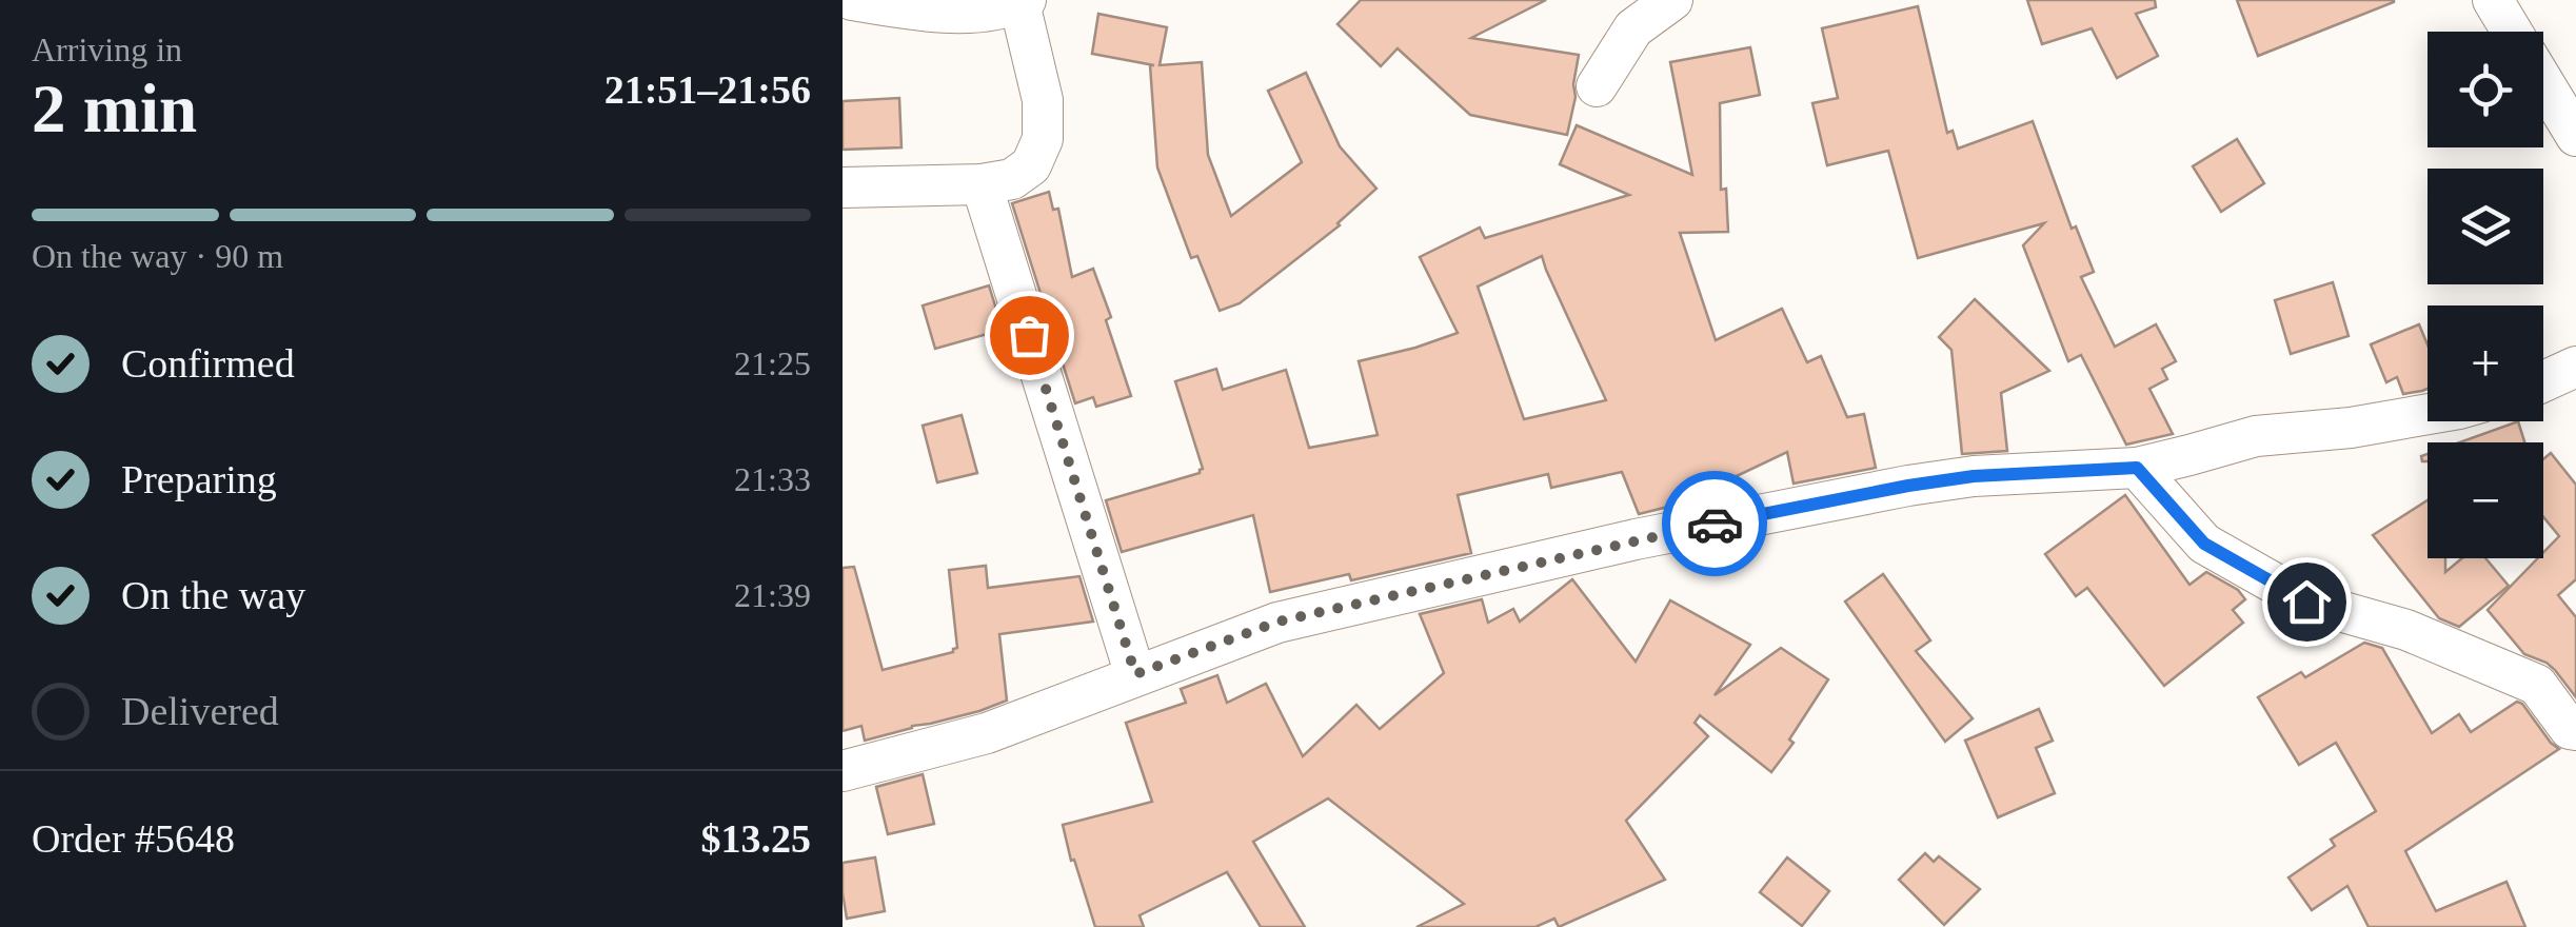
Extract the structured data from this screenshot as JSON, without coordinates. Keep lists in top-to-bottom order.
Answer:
{
  "page": {
    "heading": ["2 min", "Arriving in", "21:51–21:56"],
    "panel": ["Order #5648", "$13.25"],
    "map_buttons": ["+", "−"],
    "bar": "On the way · 90 m",
    "list": [
      ["Confirmed", "21:25"],
      ["Preparing", "21:33"],
      ["On the way", "21:39"],
      "Delivered"
    ]
  }
}
